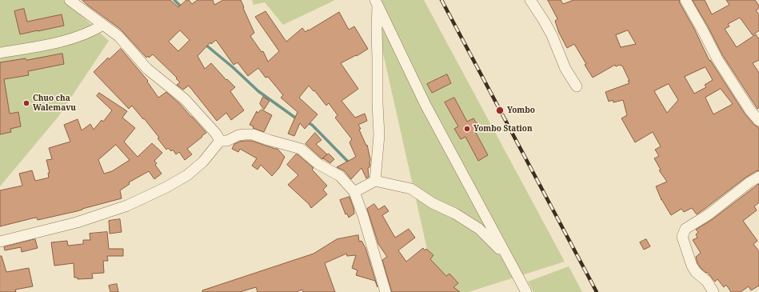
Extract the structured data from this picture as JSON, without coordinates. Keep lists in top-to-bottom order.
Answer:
{
  "places": ["Chuo cha Walemavu", "Yombo", "Yombo Station"]
}
